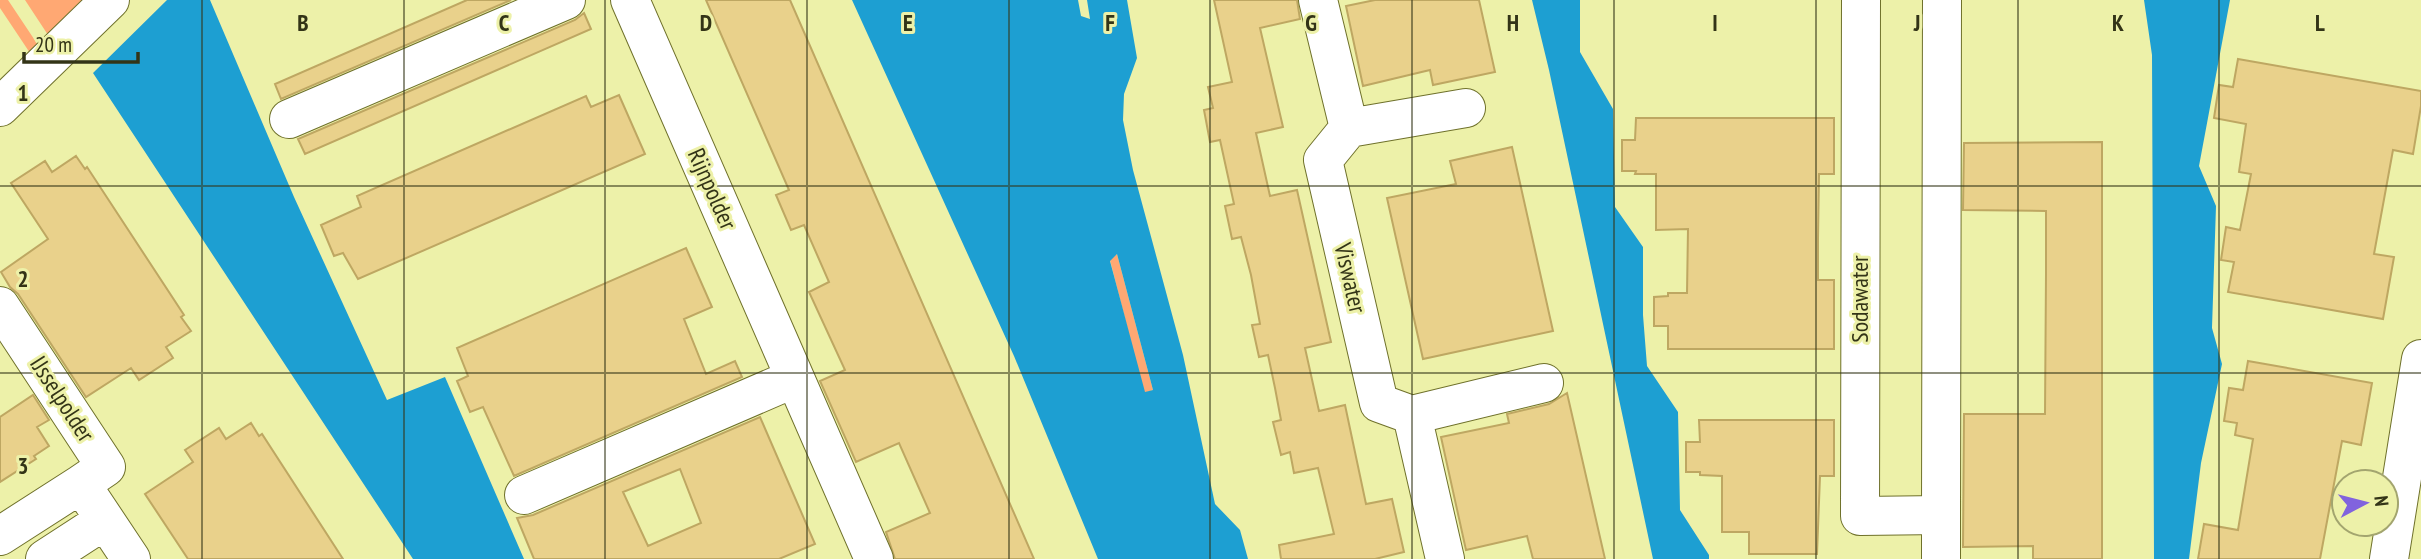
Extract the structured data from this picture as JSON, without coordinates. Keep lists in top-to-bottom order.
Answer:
{
  "streets": {
    "street": [
      "Rijnpolder",
      "Viswater",
      "Sodawater",
      "IJsselpolder"
    ]
  },
  "scale_bar": "20 m",
  "north": "right",
  "grid": {
    "columns": [
      "B",
      "C",
      "D",
      "E",
      "F",
      "G",
      "H",
      "I",
      "J",
      "K",
      "L"
    ],
    "rows": ["1", "2", "3"]
  }
}
